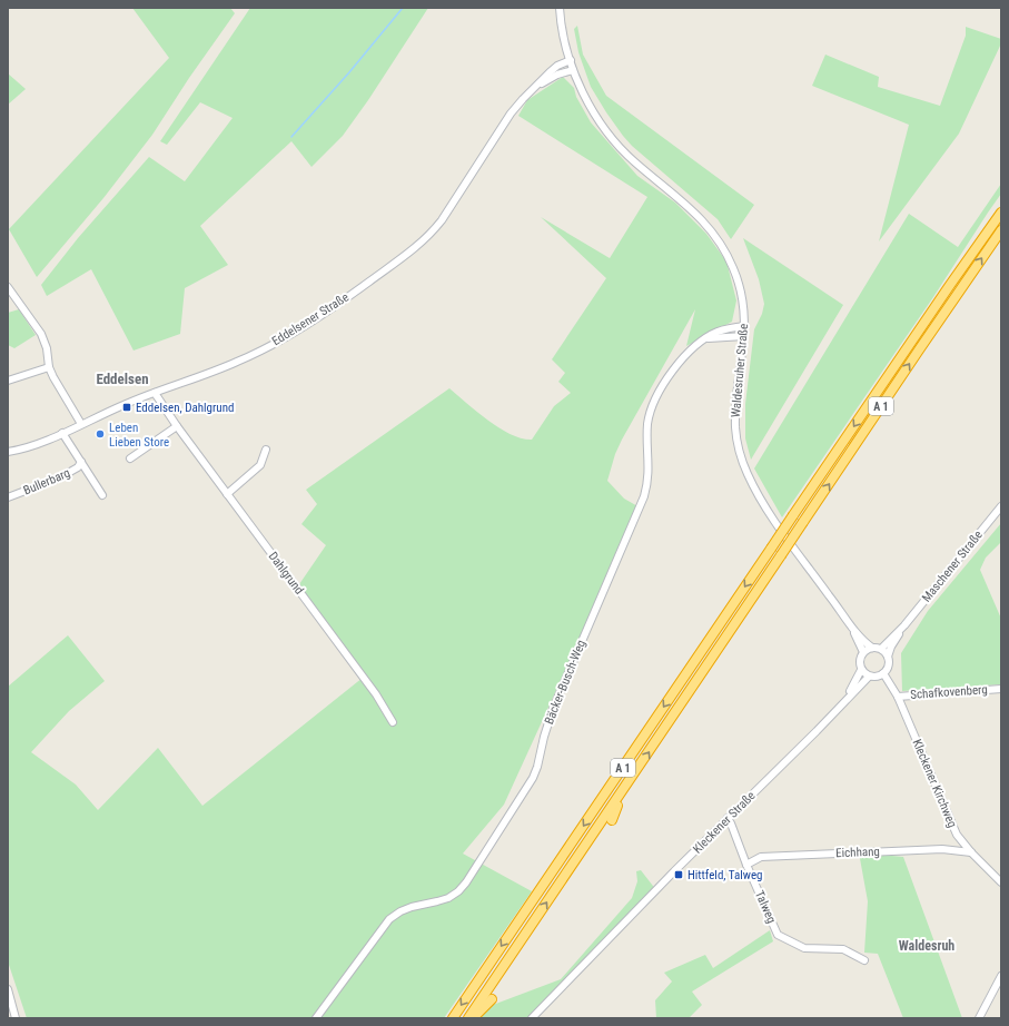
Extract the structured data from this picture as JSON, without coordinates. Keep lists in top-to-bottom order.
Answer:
{
  "streets": {
    "highway": ["A 1"],
    "street": [
      "Eddelsener Straße",
      "Waldesruher Straße",
      "Bullerbarg",
      "Maschener Straße",
      "Dahlgrund",
      "Bäcker-Busch-Weg",
      "Schafkovenberg",
      "Kleckener Kirchweg",
      "Kleckener Straße",
      "Eichhang",
      "Talweg"
    ]
  },
  "crossings": [
    ["Eddelsener Straße", "Waldesruher Straße"],
    ["Eddelsener Straße", "Bullerbarg"],
    ["Eddelsener Straße", "Dahlgrund"],
    ["Waldesruher Straße", "Maschener Straße"],
    ["Waldesruher Straße", "Bäcker-Busch-Weg"],
    ["Waldesruher Straße", "Kleckener Kirchweg"],
    ["Waldesruher Straße", "Kleckener Straße"],
    ["Maschener Straße", "Kleckener Kirchweg"],
    ["Maschener Straße", "Kleckener Straße"],
    ["Schafkovenberg", "Kleckener Kirchweg"],
    ["Kleckener Kirchweg", "Kleckener Straße"],
    ["Kleckener Kirchweg", "Eichhang"],
    ["Kleckener Straße", "Talweg"],
    ["Eichhang", "Talweg"]
  ],
  "districts": ["Eddelsen", "Waldesruh"],
  "places": {
    "transit": ["Eddelsen, Dahlgrund", "Hittfeld, Talweg"],
    "other": ["Leben Lieben Store"]
  }
}
